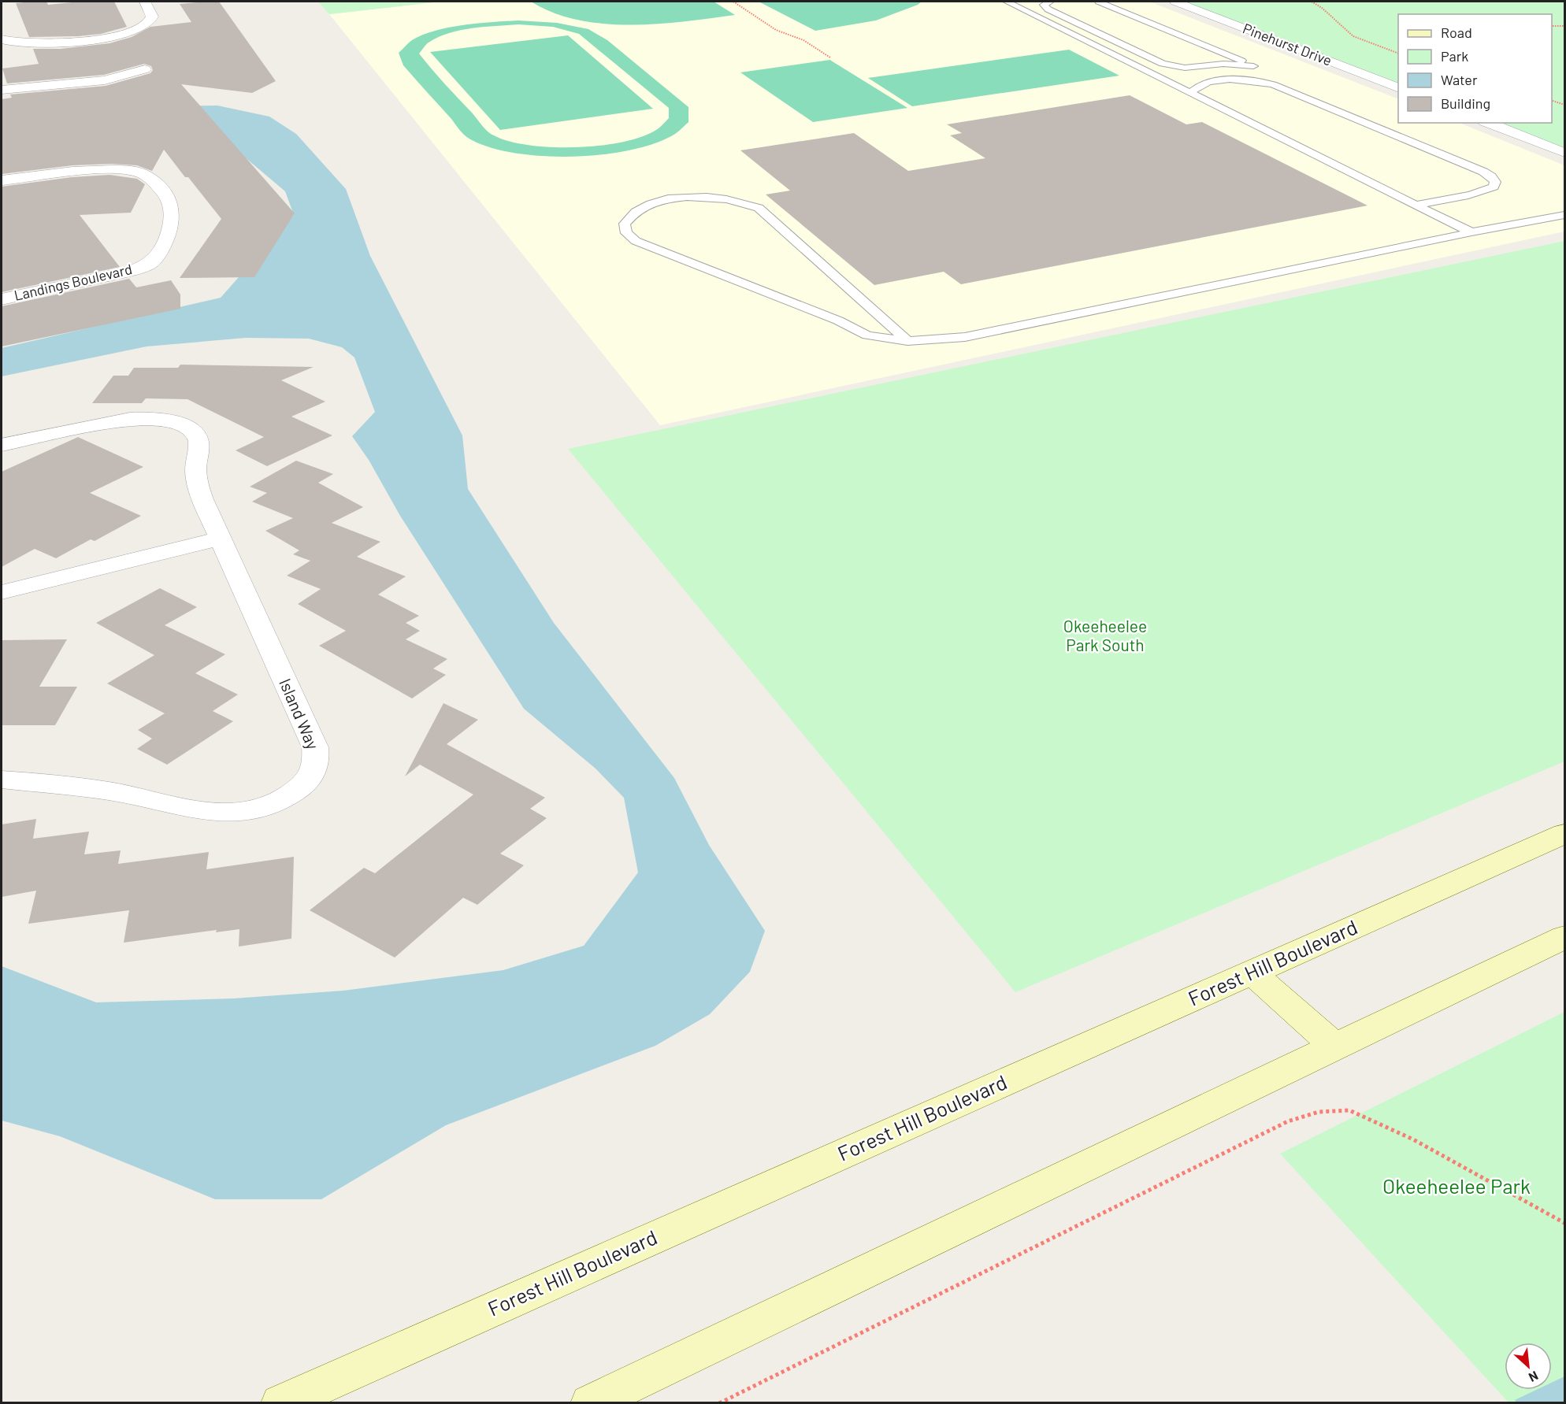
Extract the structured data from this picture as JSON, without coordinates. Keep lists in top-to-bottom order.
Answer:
{
  "streets": {
    "main road": ["Forest Hill Boulevard"],
    "street": ["Pinehurst Drive", "Landings Boulevard", "Island Way"]
  },
  "parks": ["Okeeheelee Park South", "Okeeheelee Park"],
  "legend": [
    "Road",
    "Park",
    "Water",
    "Building"
  ],
  "north": "bottom right"
}
